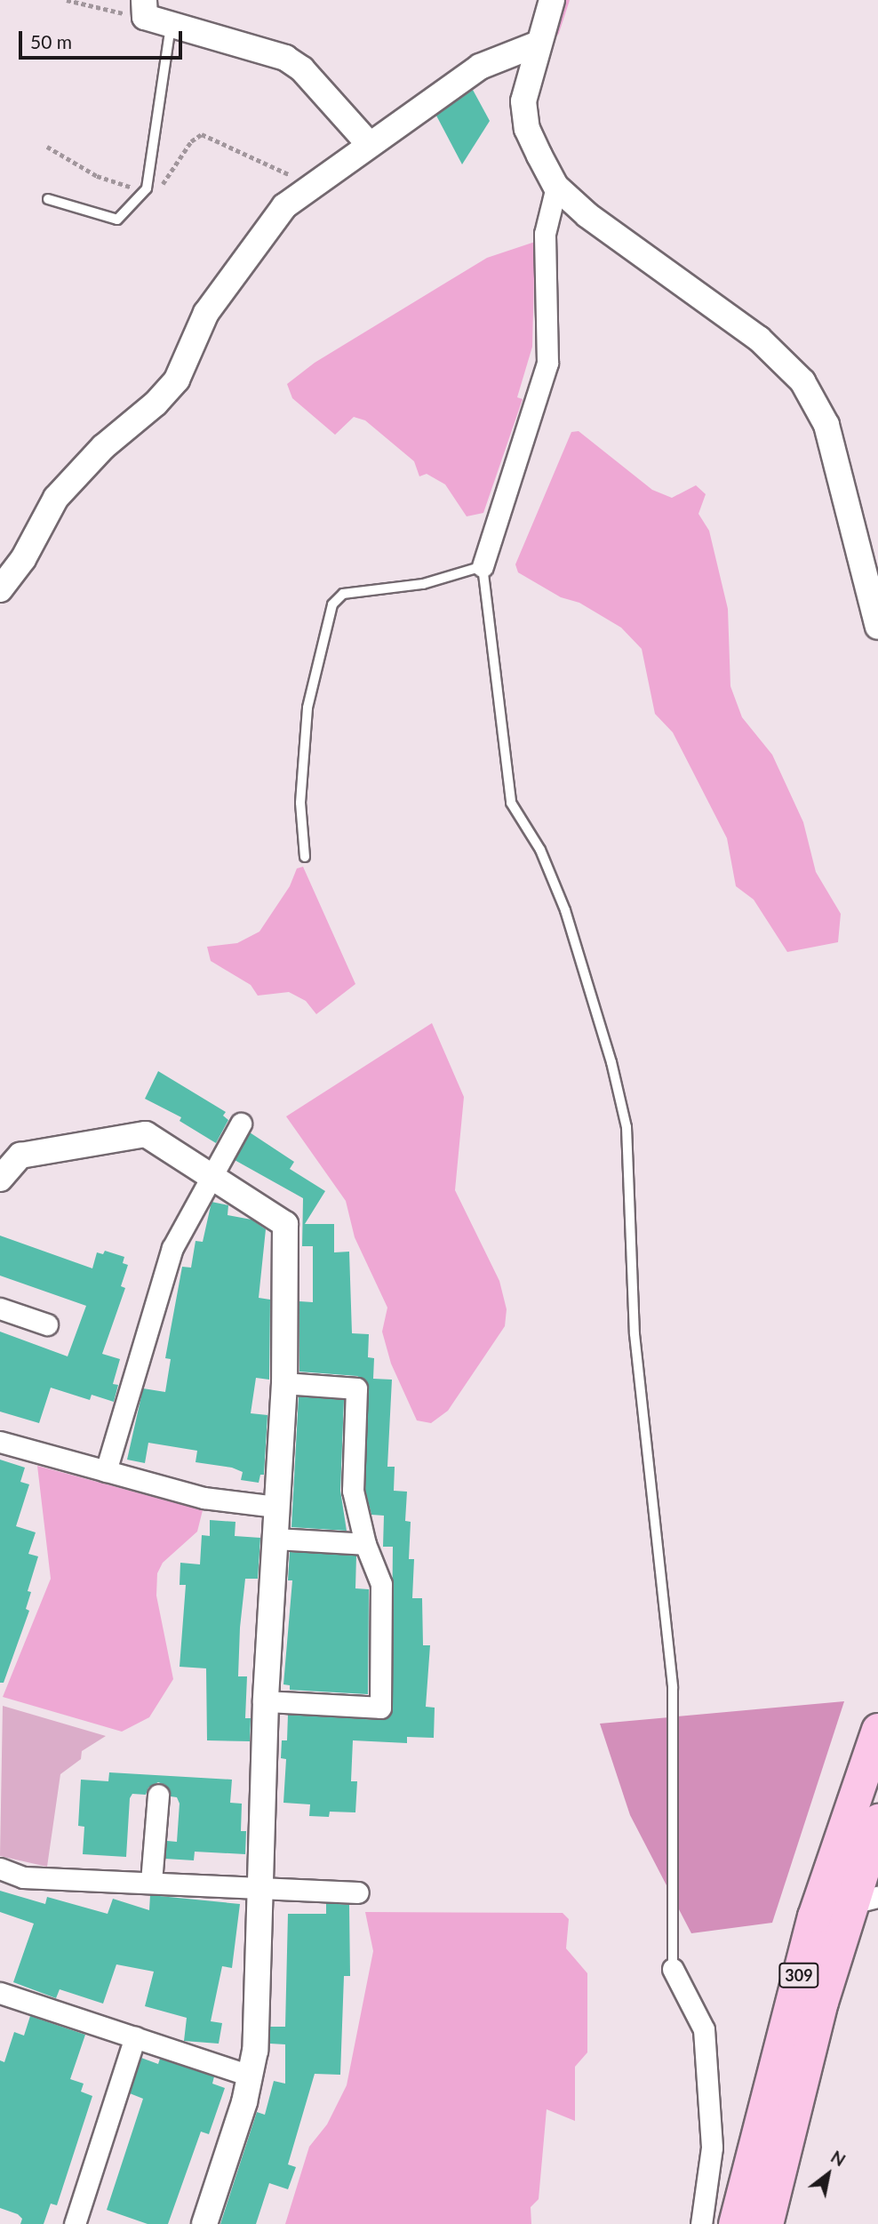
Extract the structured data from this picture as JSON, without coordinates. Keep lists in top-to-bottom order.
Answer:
{
  "streets": {
    "highway": ["309"]
  },
  "scale_bar": "50 m",
  "north": "top right"
}
